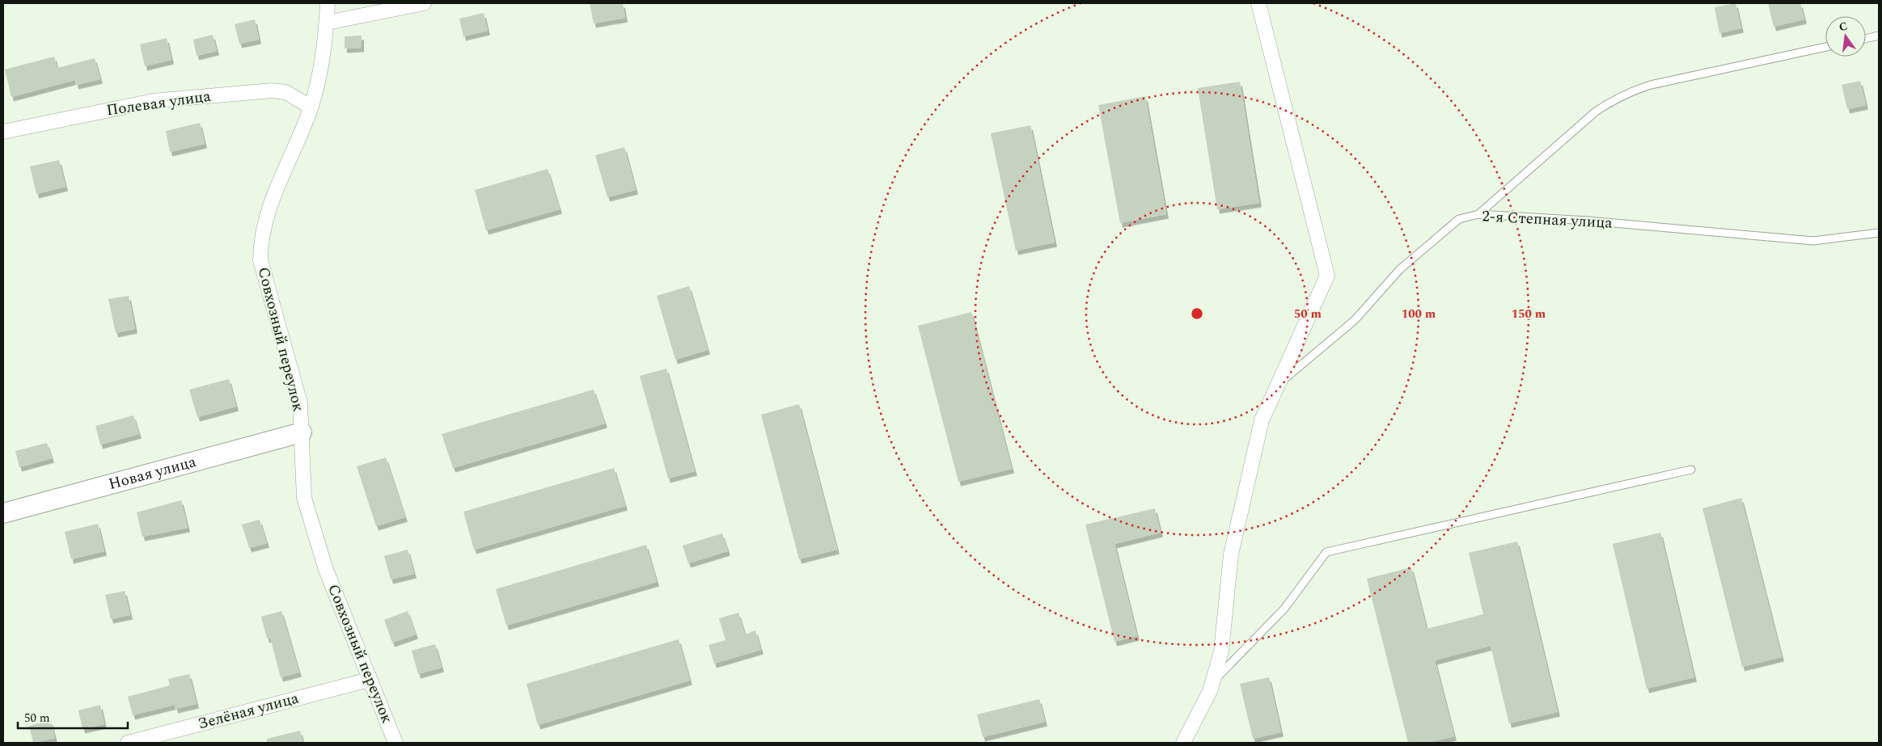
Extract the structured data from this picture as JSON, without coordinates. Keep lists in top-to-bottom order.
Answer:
{
  "streets": {
    "street": [
      "Полевая улица",
      "Совхозный переулок",
      "Новая улица",
      "Зелёная улица"
    ],
    "lane": ["2-я Степная улица"]
  },
  "crossings": [
    ["Полевая улица", "Совхозный переулок"],
    ["Совхозный переулок", "Новая улица"],
    ["Совхозный переулок", "Зелёная улица"]
  ],
  "scale_bar": "50 m",
  "north": "top",
  "rings": ["50 m", "100 m", "150 m"]
}
